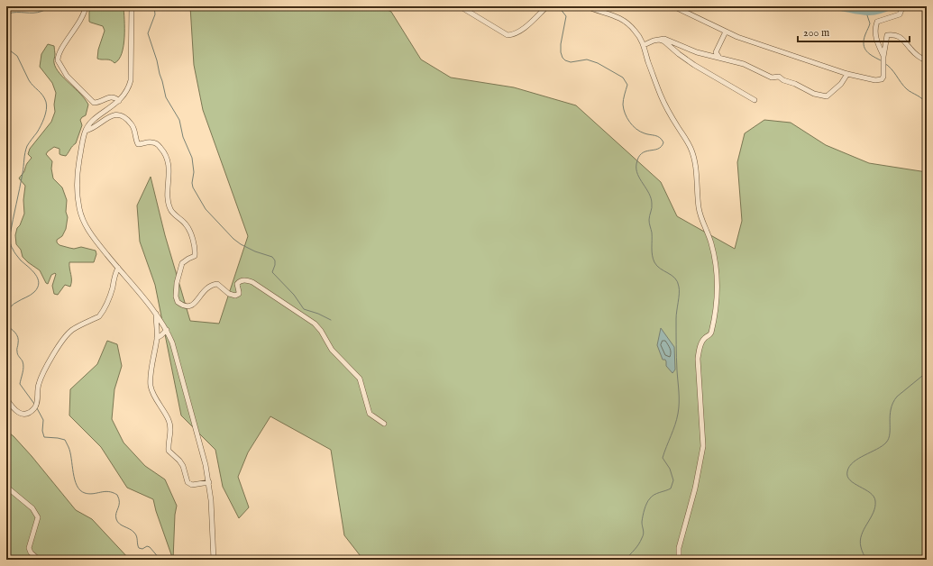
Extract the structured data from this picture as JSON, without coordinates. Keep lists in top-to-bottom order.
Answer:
{
  "scale_bar": "200 m"
}
